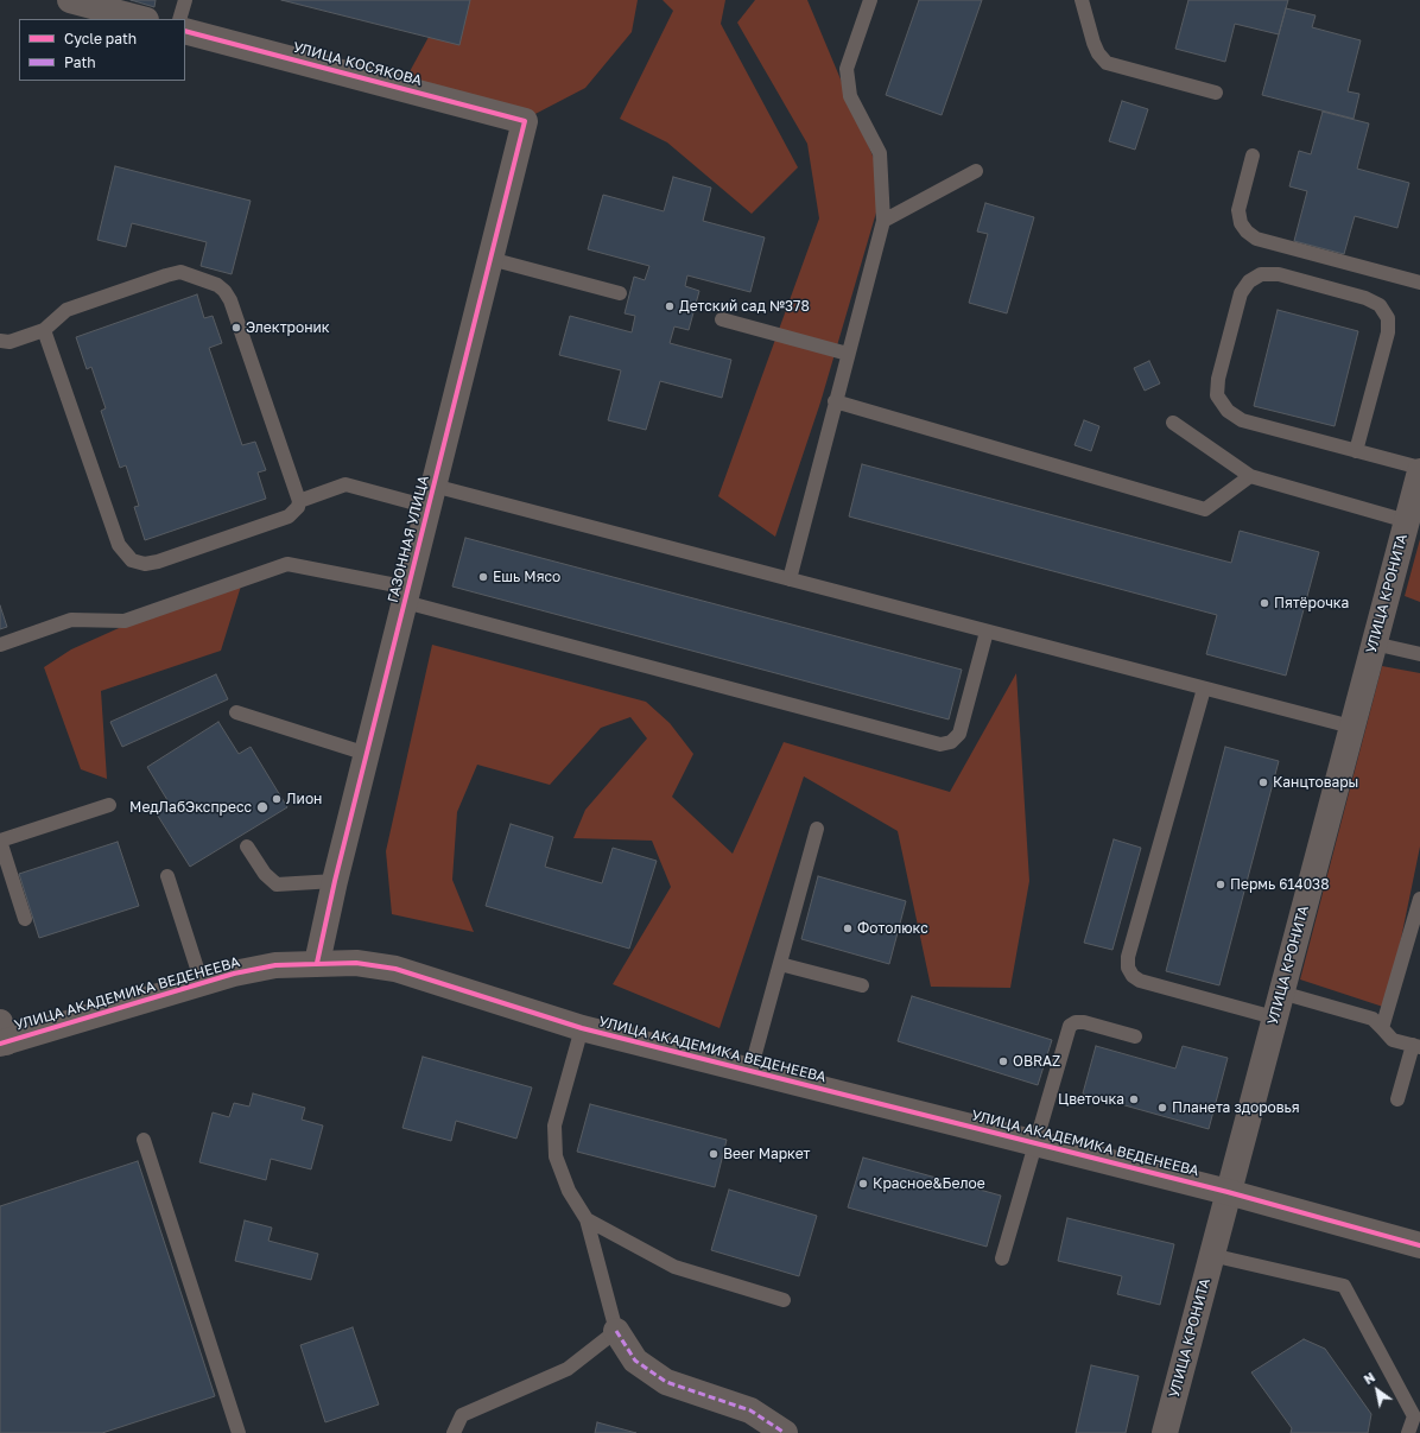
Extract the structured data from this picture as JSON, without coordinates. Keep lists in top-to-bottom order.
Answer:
{
  "streets": {
    "street": [
      "УЛИЦА КОСЯКОВА",
      "ГАЗОННАЯ УЛИЦА",
      "УЛИЦА КРОНИТА",
      "УЛИЦА АКАДЕМИКА ВЕДЕНЕЕВА"
    ]
  },
  "crossings": [
    ["УЛИЦА КОСЯКОВА", "ГАЗОННАЯ УЛИЦА"],
    ["ГАЗОННАЯ УЛИЦА", "УЛИЦА АКАДЕМИКА ВЕДЕНЕЕВА"],
    ["УЛИЦА КРОНИТА", "УЛИЦА АКАДЕМИКА ВЕДЕНЕЕВА"]
  ],
  "places": [
    "Детский сад №378",
    "Электроник",
    "Ешь Мясо",
    "Пятёрочка",
    "Канцтовары",
    "Лион",
    "МедЛабЭкспресс",
    "Пермь 614038",
    "Фотолюкс",
    "OBRAZ",
    "Цветочка",
    "Планета здоровья",
    "Beer Маркет",
    "Красное&Белое"
  ],
  "legend": ["Cycle path", "Path"],
  "north": "top left"
}
